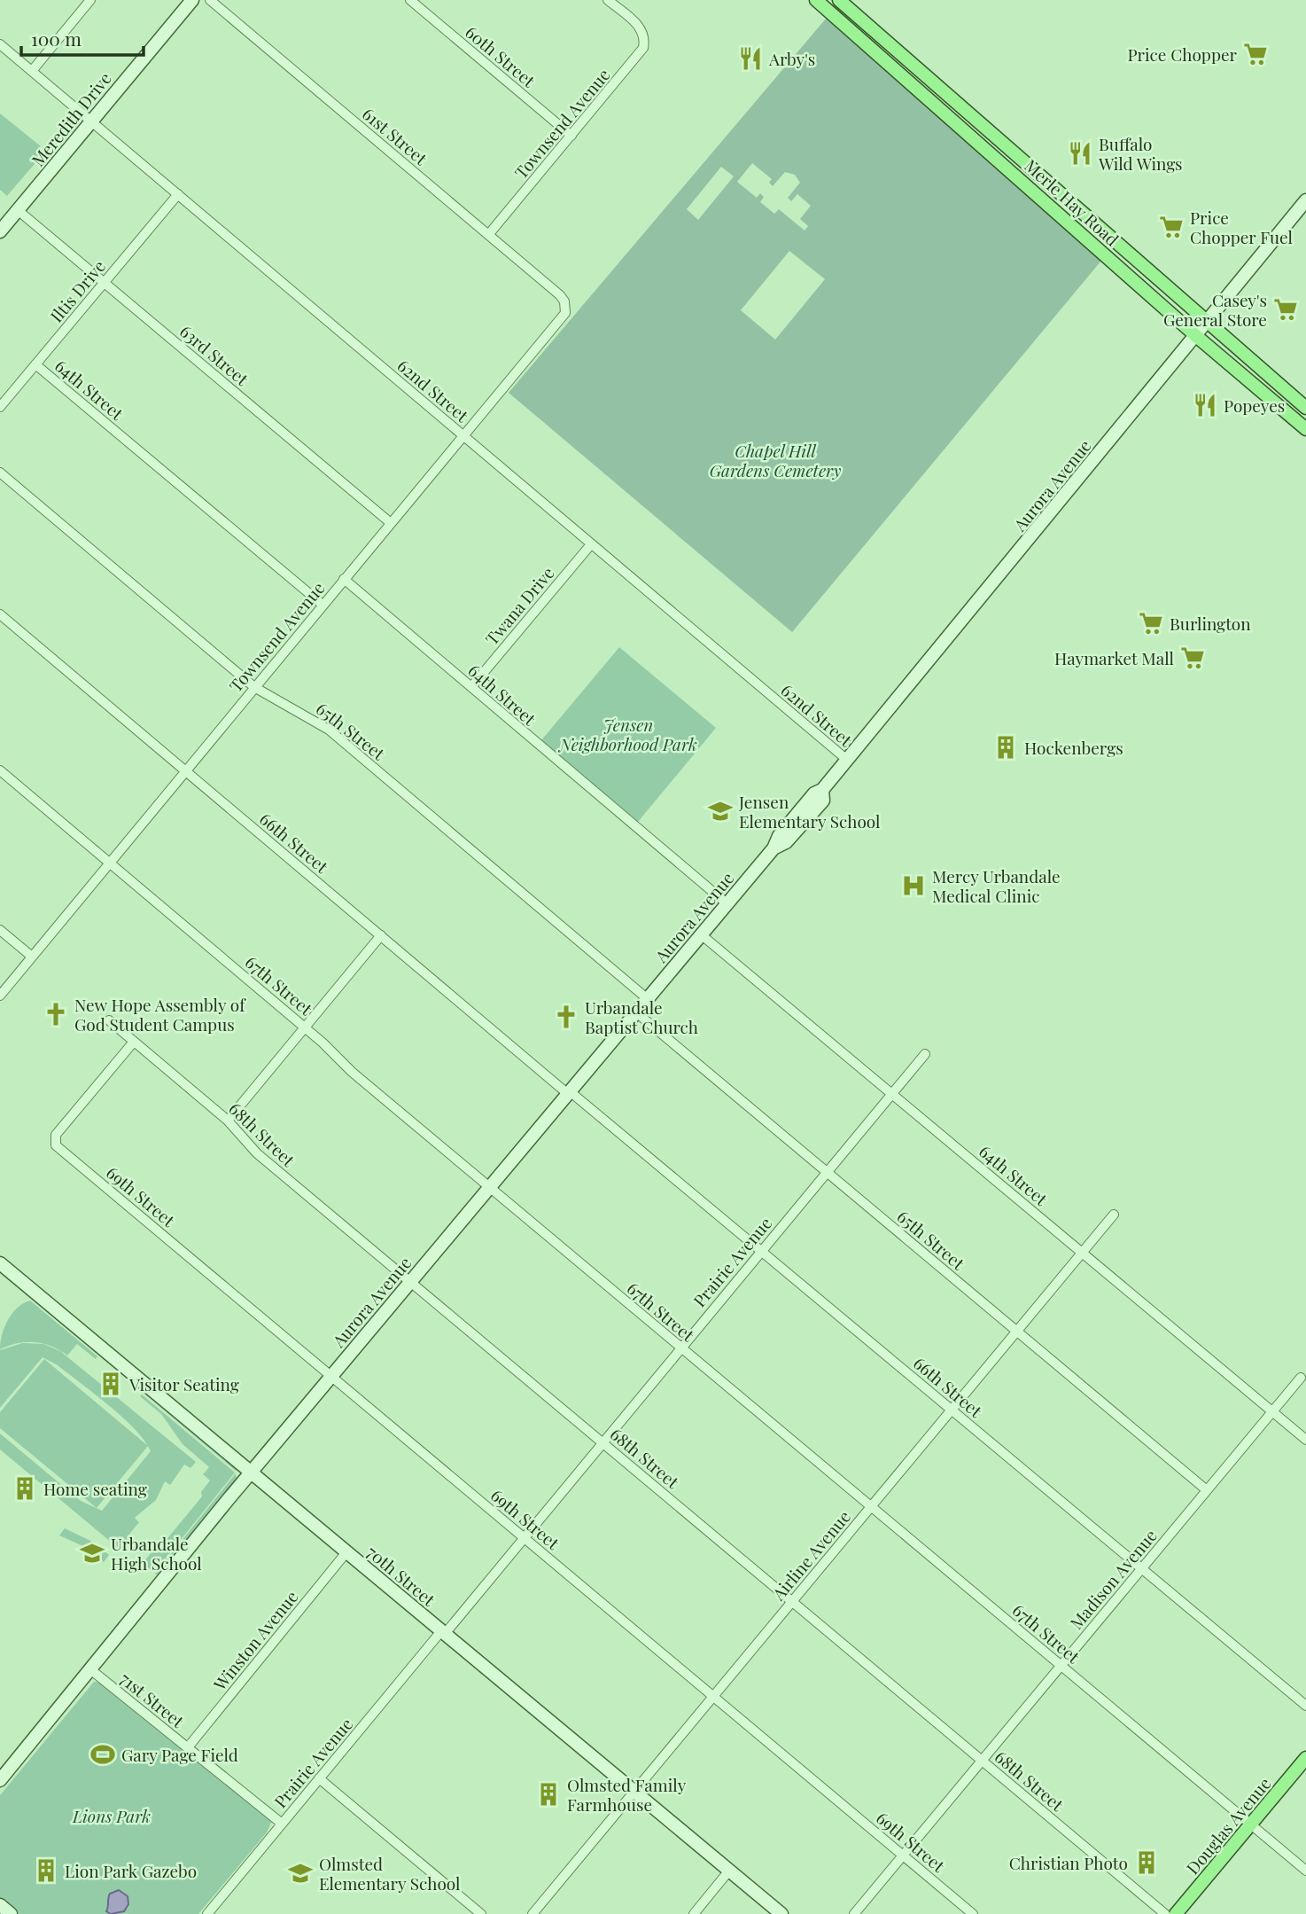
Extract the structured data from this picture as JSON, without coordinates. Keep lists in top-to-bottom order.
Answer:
{
  "streets": {
    "main road": ["Merle Hay Road", "Douglas Avenue"],
    "street": [
      "60th Street",
      "Meredith Drive",
      "Townsend Avenue",
      "61st Street",
      "Iltis Drive",
      "63rd Street",
      "64th Street",
      "62nd Street",
      "Aurora Avenue",
      "Twana Drive",
      "65th Street",
      "66th Street",
      "67th Street",
      "68th Street",
      "69th Street",
      "Prairie Avenue",
      "Airline Avenue",
      "70th Street",
      "Madison Avenue",
      "Winston Avenue",
      "71st Street"
    ]
  },
  "crossings": [
    ["60th Street", "Townsend Avenue"],
    ["Meredith Drive", "63rd Street"],
    ["Meredith Drive", "62nd Street"],
    ["Townsend Avenue", "61st Street"],
    ["Townsend Avenue", "63rd Street"],
    ["Townsend Avenue", "64th Street"],
    ["Townsend Avenue", "62nd Street"],
    ["Townsend Avenue", "65th Street"],
    ["Townsend Avenue", "66th Street"],
    ["Townsend Avenue", "67th Street"],
    ["Merle Hay Road", "Aurora Avenue"],
    ["Iltis Drive", "63rd Street"],
    ["Iltis Drive", "64th Street"],
    ["Iltis Drive", "62nd Street"],
    ["64th Street", "Aurora Avenue"],
    ["64th Street", "Twana Drive"],
    ["64th Street", "Prairie Avenue"],
    ["64th Street", "Airline Avenue"],
    ["64th Street", "Madison Avenue"],
    ["62nd Street", "Aurora Avenue"],
    ["62nd Street", "Twana Drive"],
    ["Aurora Avenue", "65th Street"],
    ["Aurora Avenue", "66th Street"],
    ["Aurora Avenue", "67th Street"],
    ["Aurora Avenue", "68th Street"],
    ["Aurora Avenue", "69th Street"],
    ["Aurora Avenue", "70th Street"],
    ["Aurora Avenue", "71st Street"],
    ["65th Street", "Prairie Avenue"],
    ["65th Street", "Airline Avenue"],
    ["65th Street", "Madison Avenue"],
    ["66th Street", "Prairie Avenue"],
    ["66th Street", "Airline Avenue"],
    ["66th Street", "Madison Avenue"],
    ["67th Street", "Prairie Avenue"],
    ["67th Street", "Airline Avenue"],
    ["67th Street", "Madison Avenue"],
    ["67th Street", "Douglas Avenue"],
    ["68th Street", "69th Street"],
    ["68th Street", "Prairie Avenue"],
    ["68th Street", "Airline Avenue"],
    ["68th Street", "Madison Avenue"],
    ["69th Street", "Prairie Avenue"],
    ["69th Street", "Airline Avenue"],
    ["69th Street", "Madison Avenue"],
    ["Prairie Avenue", "70th Street"],
    ["Prairie Avenue", "71st Street"],
    ["Airline Avenue", "70th Street"],
    ["70th Street", "Winston Avenue"],
    ["Winston Avenue", "71st Street"]
  ],
  "parks": ["Chapel Hill Gardens Cemetery", "Jensen Neighborhood Park", "Lions Park"],
  "places": {
    "supermarket": [
      "Price Chopper",
      "Price Chopper Fuel",
      "Casey's General Store",
      "Burlington",
      "Haymarket Mall"
    ],
    "restaurant": ["Arby's", "Buffalo Wild Wings", "Popeyes"],
    "building": [
      "Hockenbergs",
      "Visitor Seating",
      "Home seating",
      "Olmsted Family Farmhouse",
      "Christian Photo",
      "Lion Park Gazebo"
    ],
    "school or university": ["Jensen Elementary School", "Urbandale High School", "Olmsted Elementary School"],
    "hospital": ["Mercy Urbandale Medical Clinic"],
    "church": ["New Hope Assembly of God Student Campus", "Urbandale Baptist Church"],
    "sports": ["Gary Page Field"]
  },
  "scale_bar": "100 m"
}
